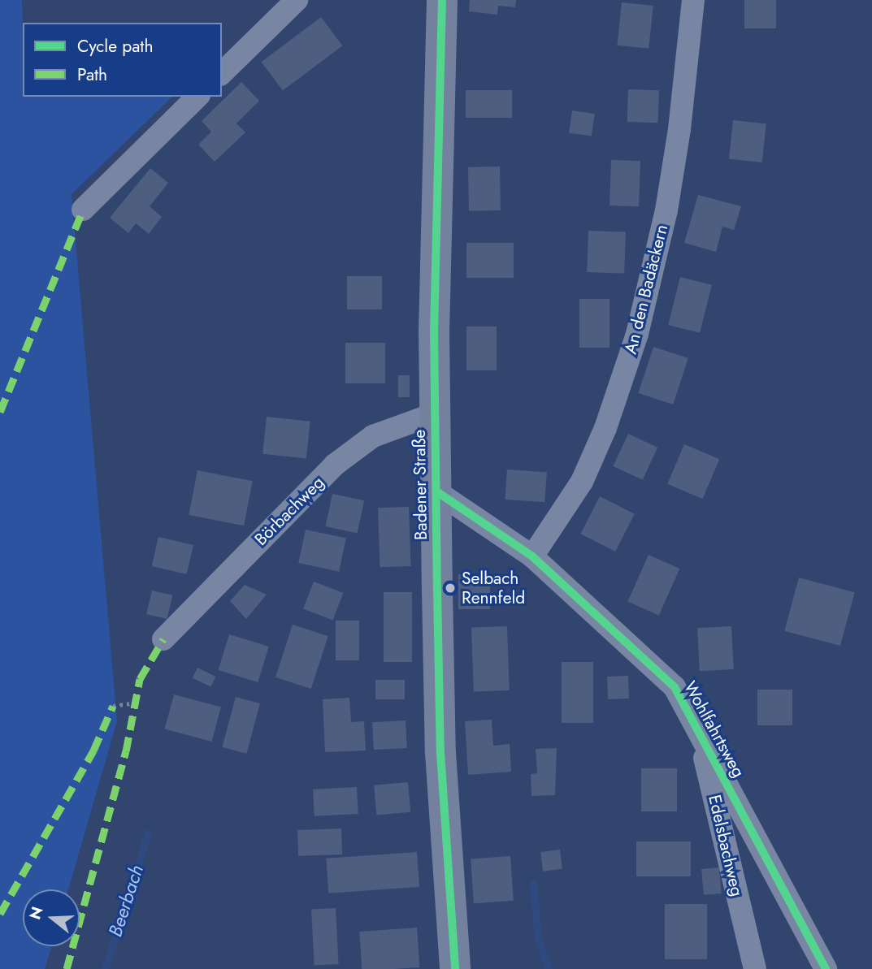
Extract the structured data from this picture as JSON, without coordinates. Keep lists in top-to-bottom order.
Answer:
{
  "streets": {
    "main road": ["Badener Straße"],
    "street": [
      "An den Badäckern",
      "Börbachweg",
      "Wohlfahrtsweg",
      "Edelsbachweg"
    ]
  },
  "crossings": [
    ["An den Badäckern", "Wohlfahrtsweg"],
    ["Badener Straße", "Börbachweg"],
    ["Badener Straße", "Wohlfahrtsweg"],
    ["Wohlfahrtsweg", "Edelsbachweg"]
  ],
  "water": ["Beerbach"],
  "places": ["Selbach Rennfeld"],
  "legend": ["Cycle path", "Path"],
  "north": "left"
}
